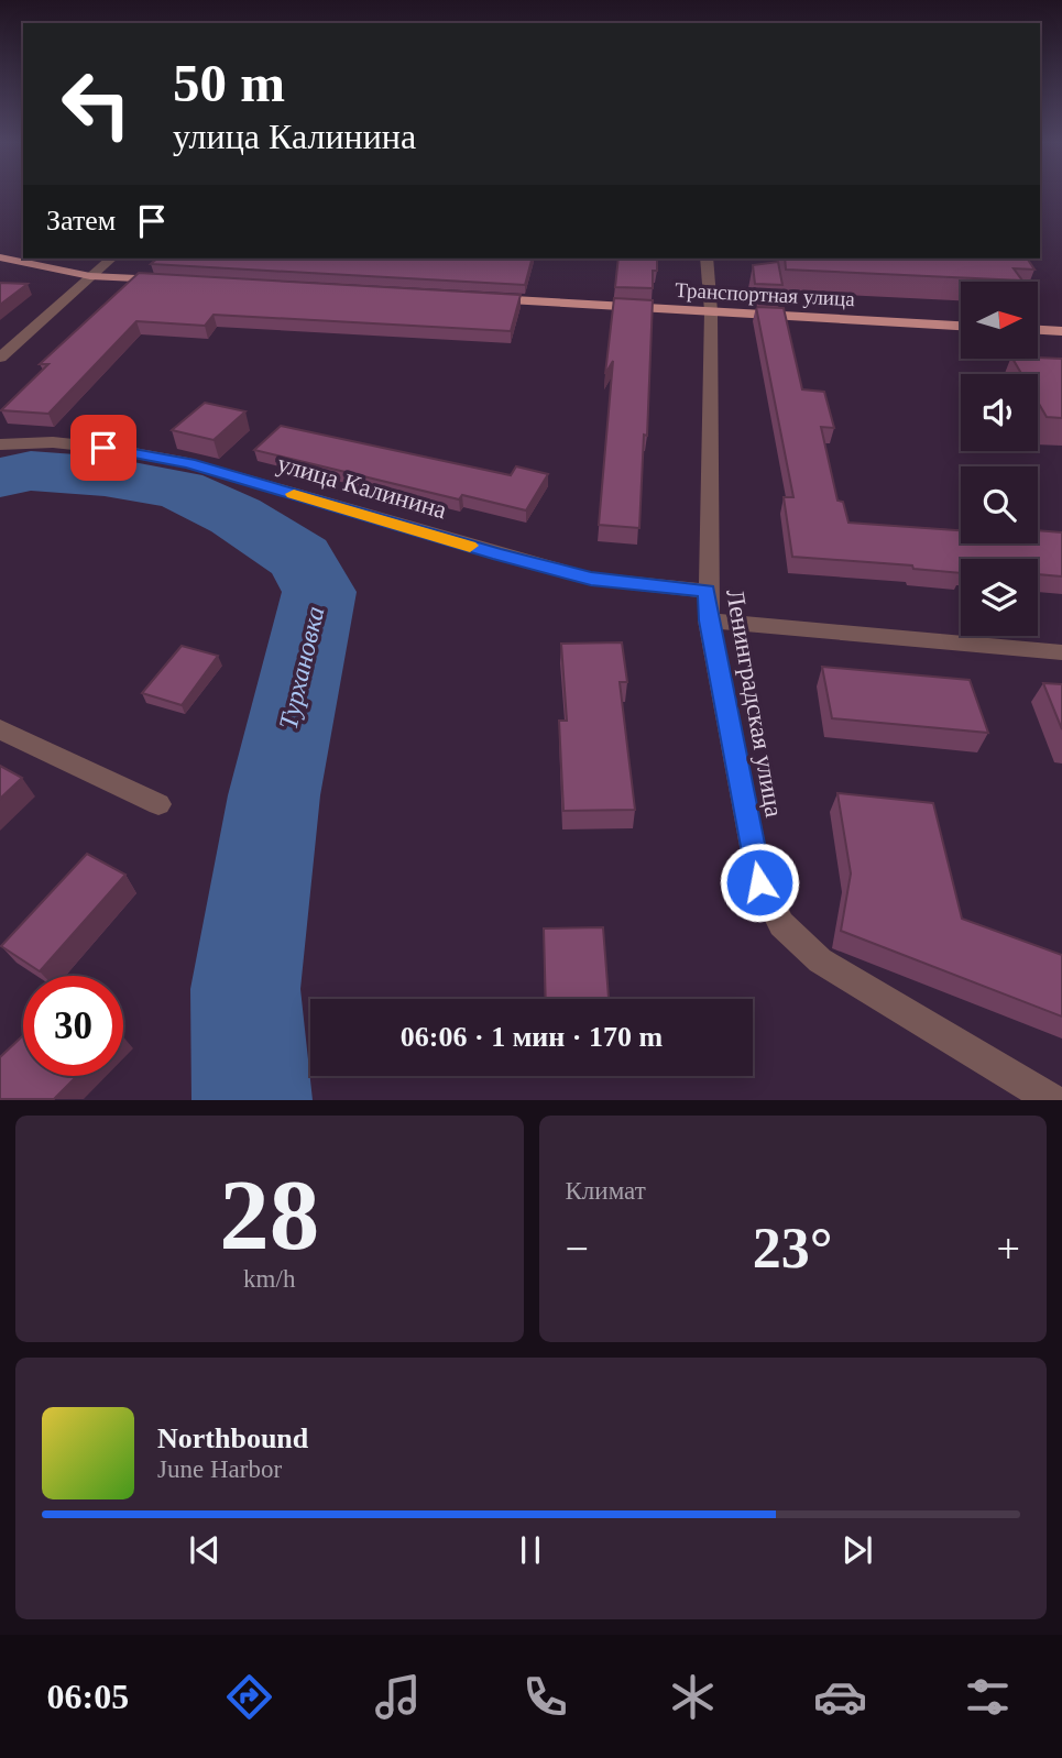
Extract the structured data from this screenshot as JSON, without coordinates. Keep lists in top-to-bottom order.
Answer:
{
  "streets": {
    "main road": ["Транспортная улица"],
    "street": ["улица Калинина", "Ленинградская улица"]
  },
  "crossings": [
    ["Транспортная улица", "Ленинградская улица"],
    ["улица Калинина", "Ленинградская улица"]
  ],
  "water": ["Турхановка"],
  "north": "right",
  "page": {
    "turn": ["50 m", "улица Калинина"],
    "then": "Затем",
    "limit": "30",
    "trip": "06:06 · 1 мин · 170 m",
    "tile": [
      ["28", "km/h"],
      "Климат"
    ],
    "heat": ["−", "23°", "+"],
    "song": ["Northbound", "June Harbor"],
    "tabs": "06:05"
  }
}
